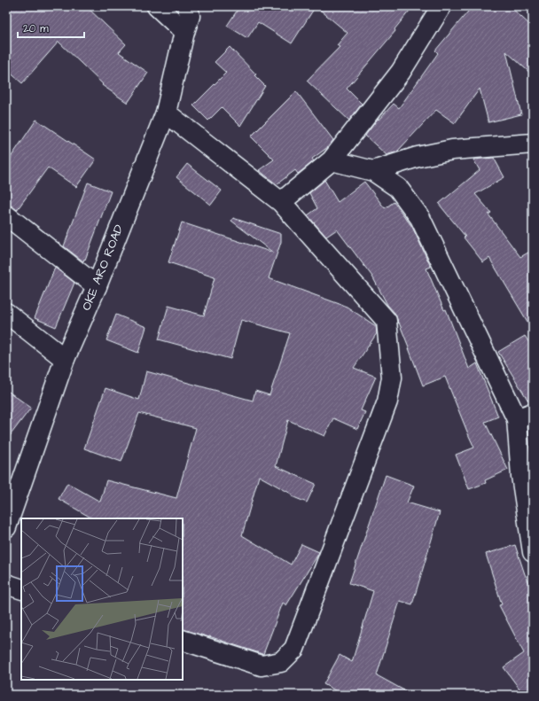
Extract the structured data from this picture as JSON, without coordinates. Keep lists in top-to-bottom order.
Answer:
{
  "streets": {
    "street": ["OKE ARO ROAD"]
  },
  "scale_bar": "20 m"
}
